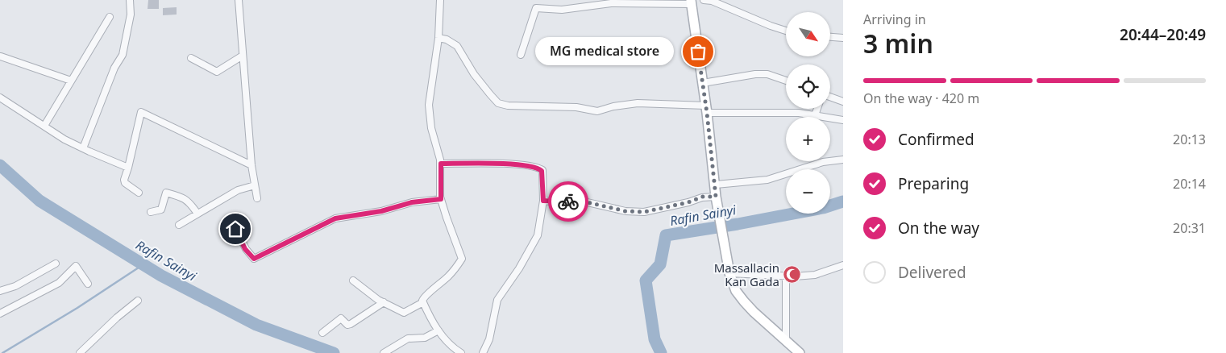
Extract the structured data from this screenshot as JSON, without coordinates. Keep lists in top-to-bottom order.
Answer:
{
  "water": ["Rafin Sainyi"],
  "places": {
    "other": ["MG medical store"],
    "mosque": ["Massallacin Kan Gada"]
  },
  "north": "bottom right",
  "page": {
    "heading": ["3 min", "Arriving in", "20:44–20:49"],
    "map_buttons": ["+", "−"],
    "bubble": "MG medical store",
    "bar": "On the way · 420 m",
    "list": [
      ["Confirmed", "20:13"],
      ["Preparing", "20:14"],
      ["On the way", "20:31"],
      "Delivered"
    ]
  }
}
